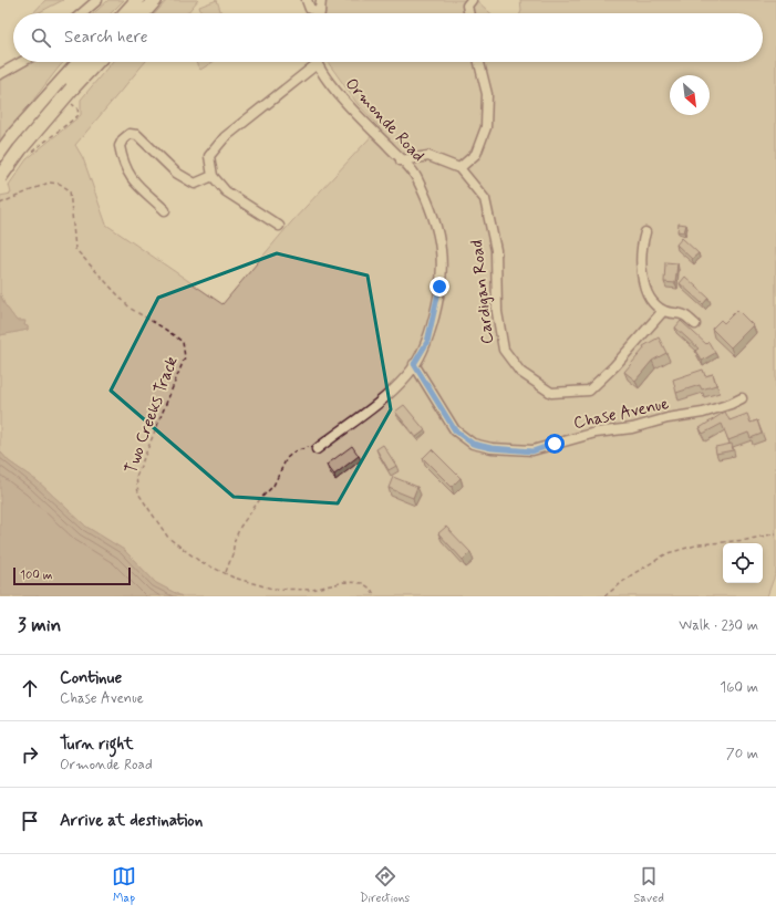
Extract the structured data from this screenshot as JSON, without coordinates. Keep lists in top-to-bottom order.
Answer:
{
  "streets": {
    "street": ["Ormonde Road", "Cardigan Road", "Chase Avenue"],
    "path": ["Two Creeks Track"]
  },
  "crossings": [
    ["Ormonde Road", "Cardigan Road"],
    ["Ormonde Road", "Chase Avenue"]
  ],
  "scale_bar": "100 m",
  "north": "bottom right",
  "page": {
    "search": "Search here",
    "scale": "100 m",
    "heading": ["3 min", "Walk · 230 m"],
    "list": [
      ["Continue", "Chase Avenue", "160 m"],
      ["Turn right", "Ormonde Road", "70 m"],
      "Arrive at destination"
    ],
    "nav": ["Map", "Directions", "Saved"]
  }
}
